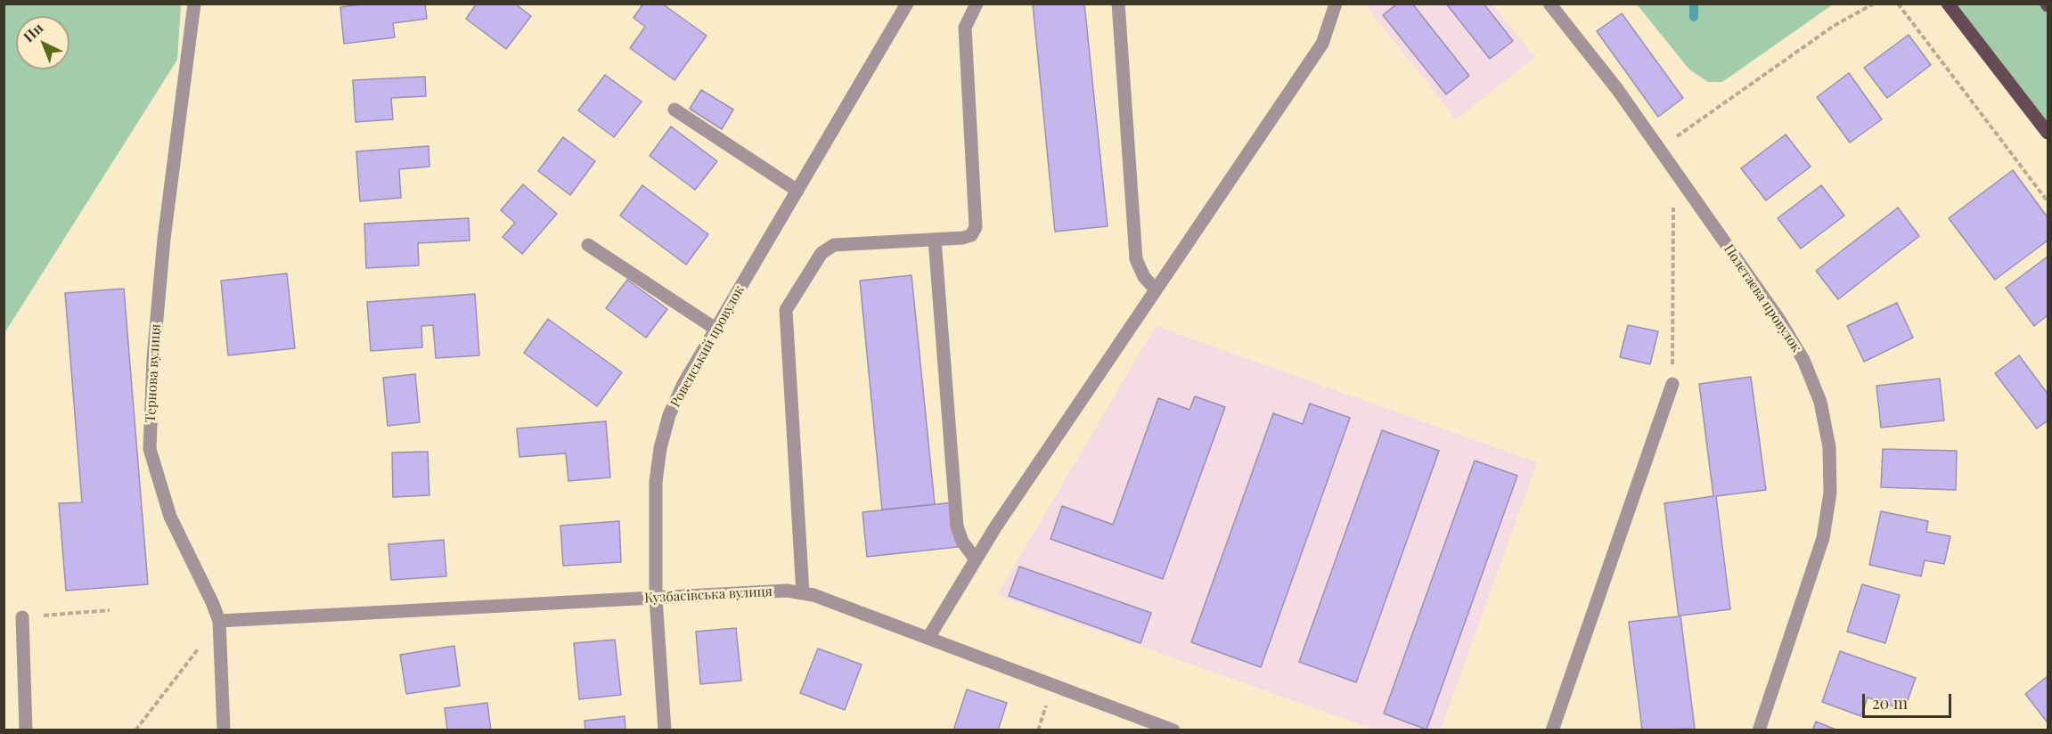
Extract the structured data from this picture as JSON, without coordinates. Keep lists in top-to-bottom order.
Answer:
{
  "streets": {
    "street": [
      "Полєтаєва провулок",
      "Ровенський провулок",
      "Тернова вулиця",
      "Кузбасівська вулиця"
    ]
  },
  "crossings": [
    ["Ровенський провулок", "Кузбасівська вулиця"],
    ["Тернова вулиця", "Кузбасівська вулиця"]
  ],
  "scale_bar": "20 m",
  "north": "top left"
}
